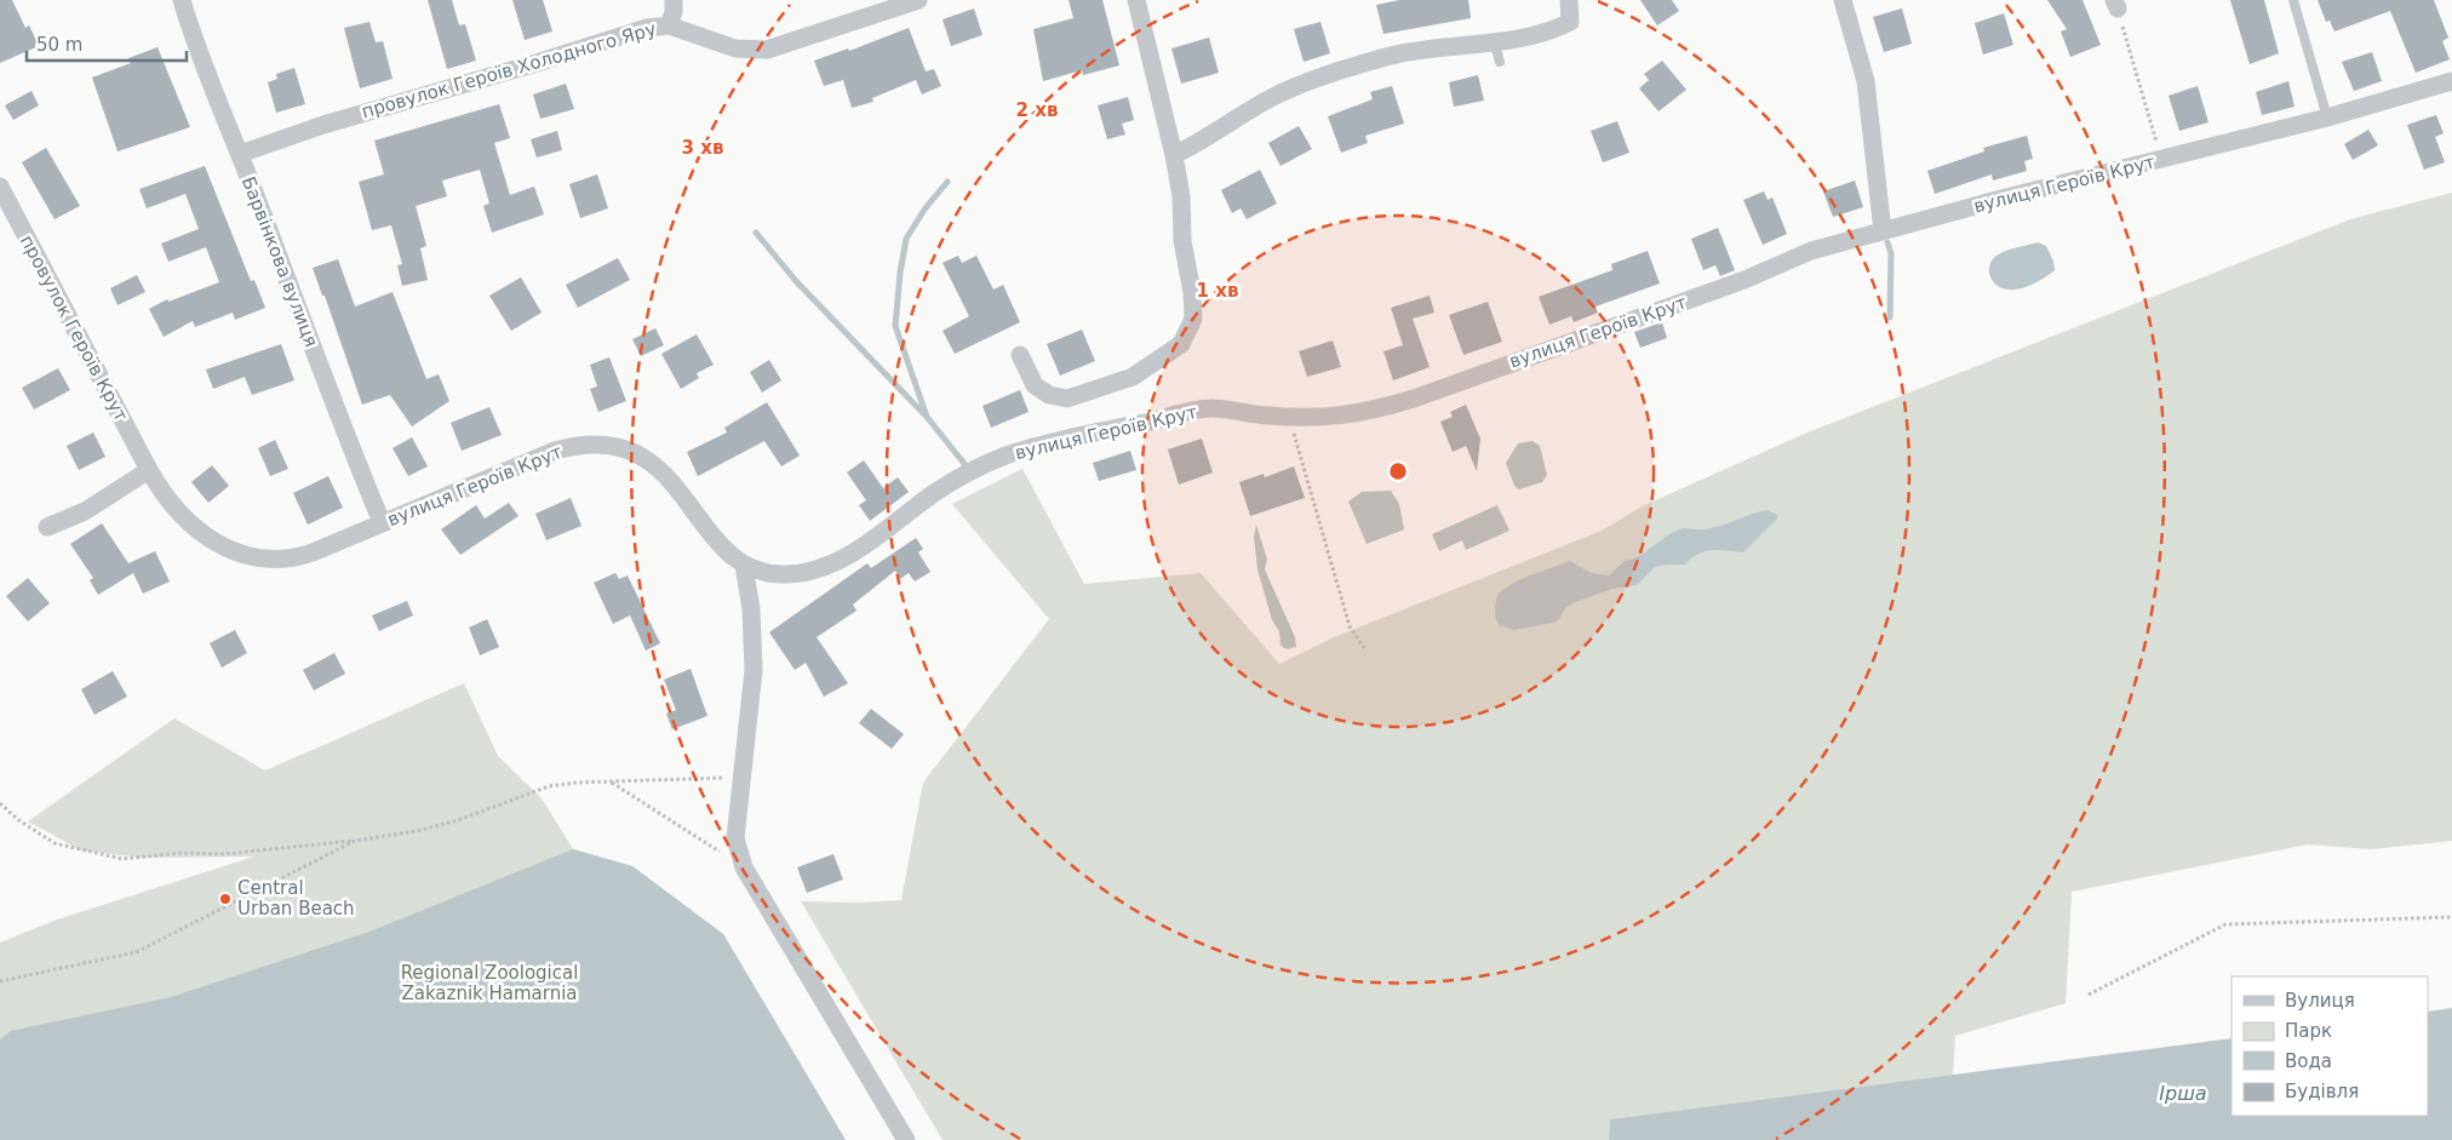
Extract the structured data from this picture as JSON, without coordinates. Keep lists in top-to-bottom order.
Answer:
{
  "streets": {
    "street": [
      "провулок Героїв Холодного Яру",
      "вулиця Героїв Крут",
      "Барвінкова вулиця",
      "провулок Героїв Крут"
    ]
  },
  "crossings": [
    ["провулок Героїв Холодного Яру", "Барвінкова вулиця"],
    ["вулиця Героїв Крут", "Барвінкова вулиця"],
    ["вулиця Героїв Крут", "провулок Героїв Крут"]
  ],
  "water": ["Ірша"],
  "parks": ["Regional Zoological Zakaznik Hamarnia"],
  "places": ["Central Urban Beach"],
  "legend": [
    "Вулиця",
    "Парк",
    "Вода",
    "Будівля"
  ],
  "scale_bar": "50 m",
  "rings": ["2 хв", "3 хв", "1 хв"]
}
